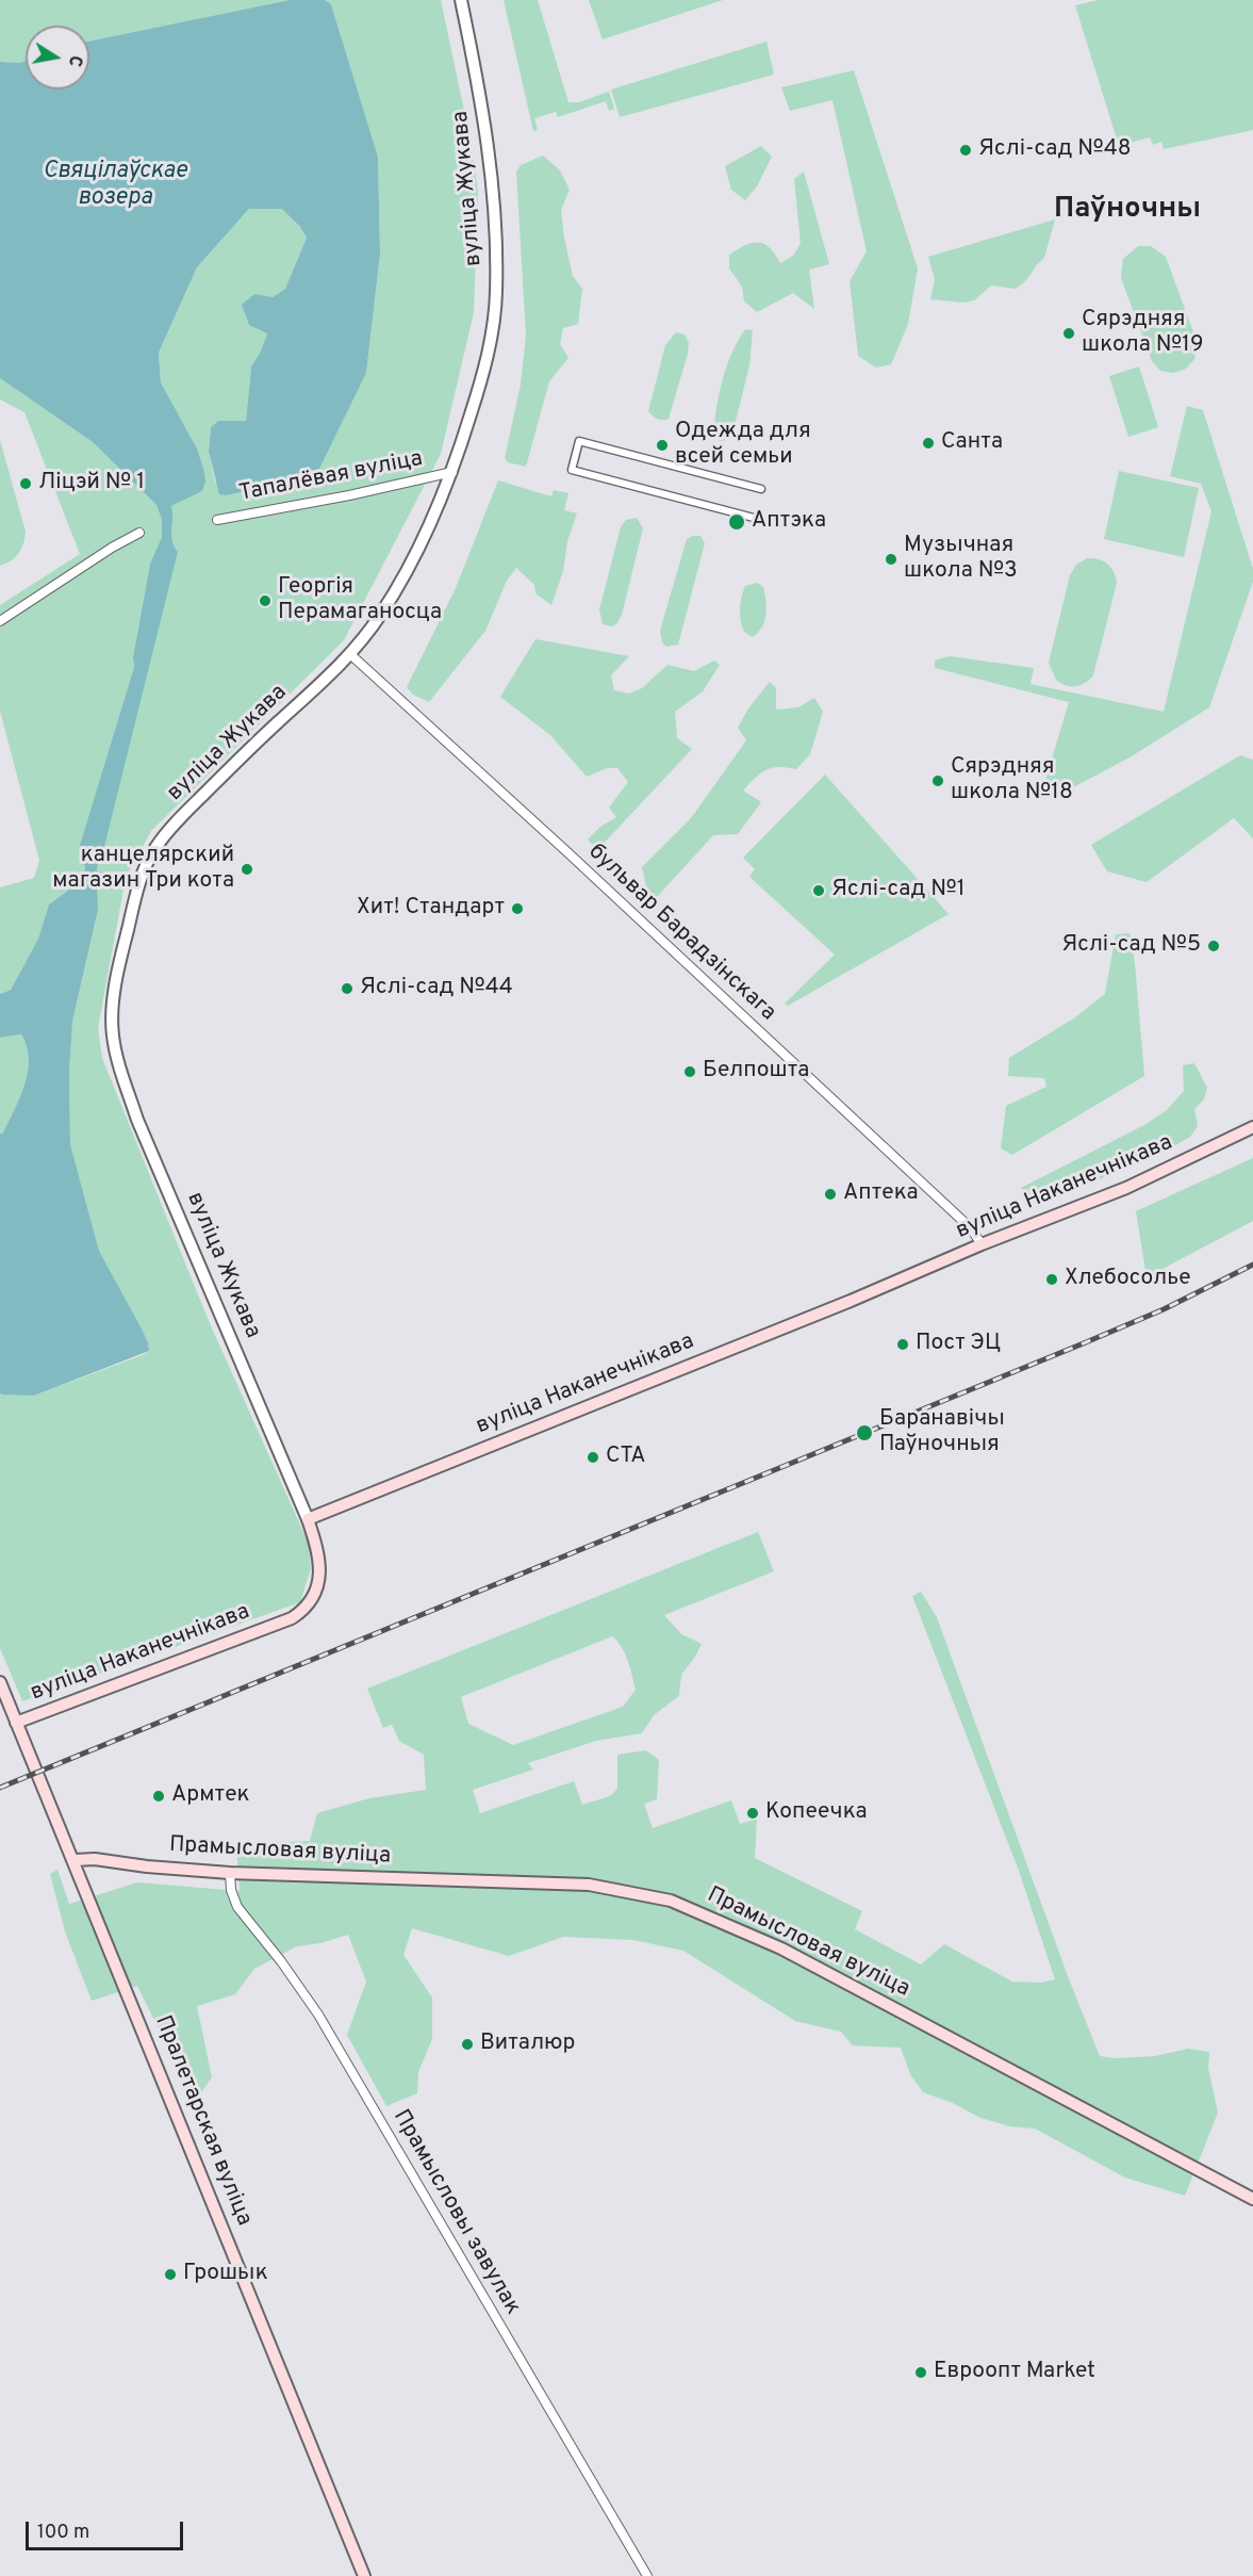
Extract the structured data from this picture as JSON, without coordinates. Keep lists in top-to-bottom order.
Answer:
{
  "streets": {
    "main road": ["вуліца Наканечнікава", "Прамысловая вуліца", "Пралетарская вуліца"],
    "street": [
      "вуліца Жукава",
      "Тапалёвая вуліца",
      "бульвар Барадзінскага",
      "Прамысловы завулак"
    ]
  },
  "crossings": [
    ["вуліца Жукава", "Тапалёвая вуліца"],
    ["вуліца Жукава", "бульвар Барадзінскага"],
    ["вуліца Жукава", "вуліца Наканечнікава"],
    ["бульвар Барадзінскага", "вуліца Наканечнікава"],
    ["вуліца Наканечнікава", "Пралетарская вуліца"],
    ["Прамысловая вуліца", "Пралетарская вуліца"],
    ["Прамысловая вуліца", "Прамысловы завулак"]
  ],
  "districts": ["Паўночны"],
  "water": ["Свяцілаўскае возера"],
  "places": [
    "Яслі-сад №48",
    "Сярэдняя школа №19",
    "Санта",
    "Одежда для всей семьи",
    "Ліцэй № 1",
    "Аптэка",
    "Музычная школа №3",
    "Георгія Перамаганосца",
    "Сярэдняя школа №18",
    "канцелярский магазин Три кота",
    "Яслі-сад №1",
    "Хит! Стандарт",
    "Яслі-сад №5",
    "Яслі-сад №44",
    "Белпошта",
    "Аптека",
    "Хлебосолье",
    "Пост ЭЦ",
    "Баранавічы Паўночныя",
    "СТА",
    "Армтек",
    "Копеечка",
    "Виталюр",
    "Грошык",
    "Евроопт Market"
  ],
  "scale_bar": "100 m",
  "north": "right"
}
